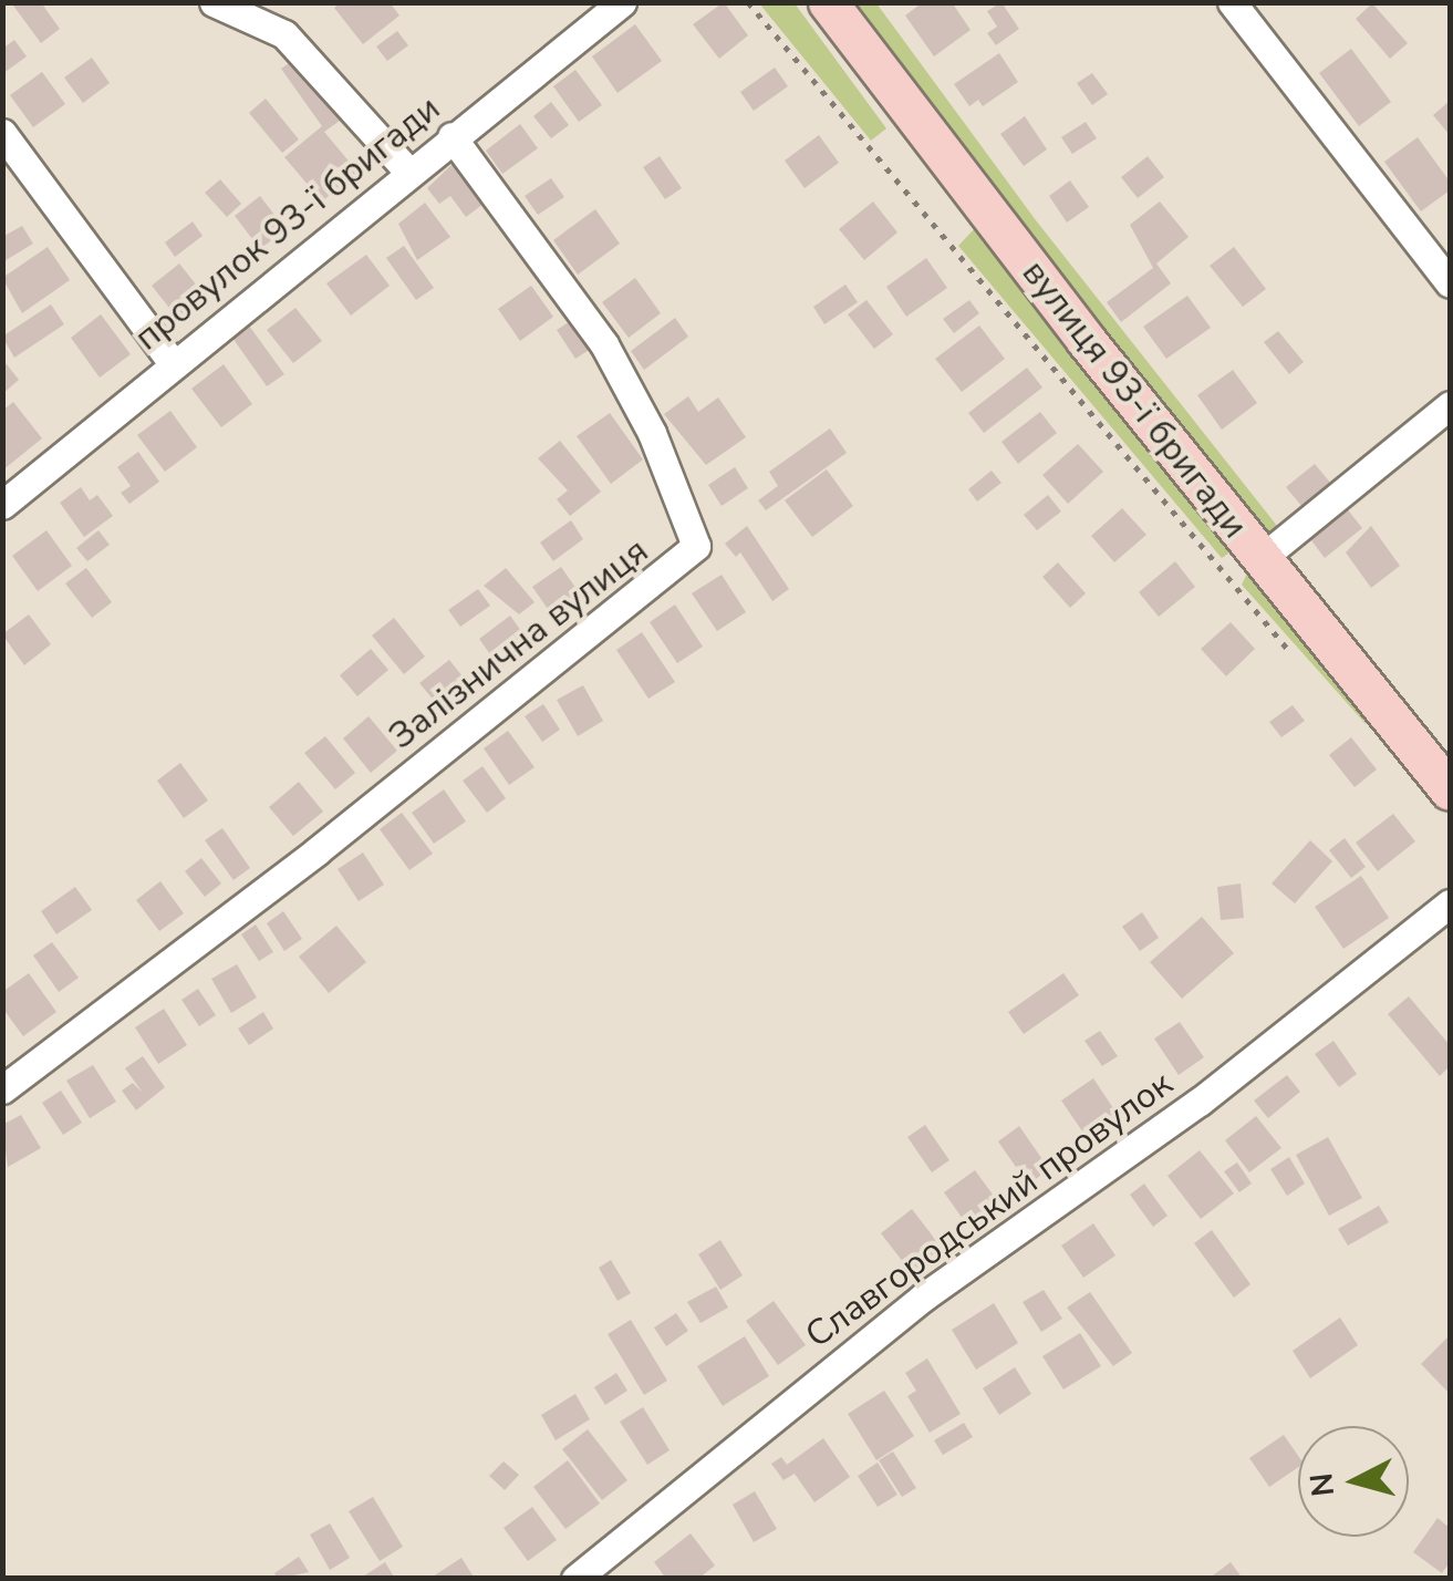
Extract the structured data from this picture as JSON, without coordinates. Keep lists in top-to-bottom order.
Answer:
{
  "streets": {
    "main road": ["вулиця 93-ї бригади"],
    "street": ["провулок 93-ї бригади", "Залізнична вулиця", "Славгородський провулок"]
  },
  "crossings": [
    ["провулок 93-ї бригади", "Залізнична вулиця"]
  ],
  "north": "left"
}
